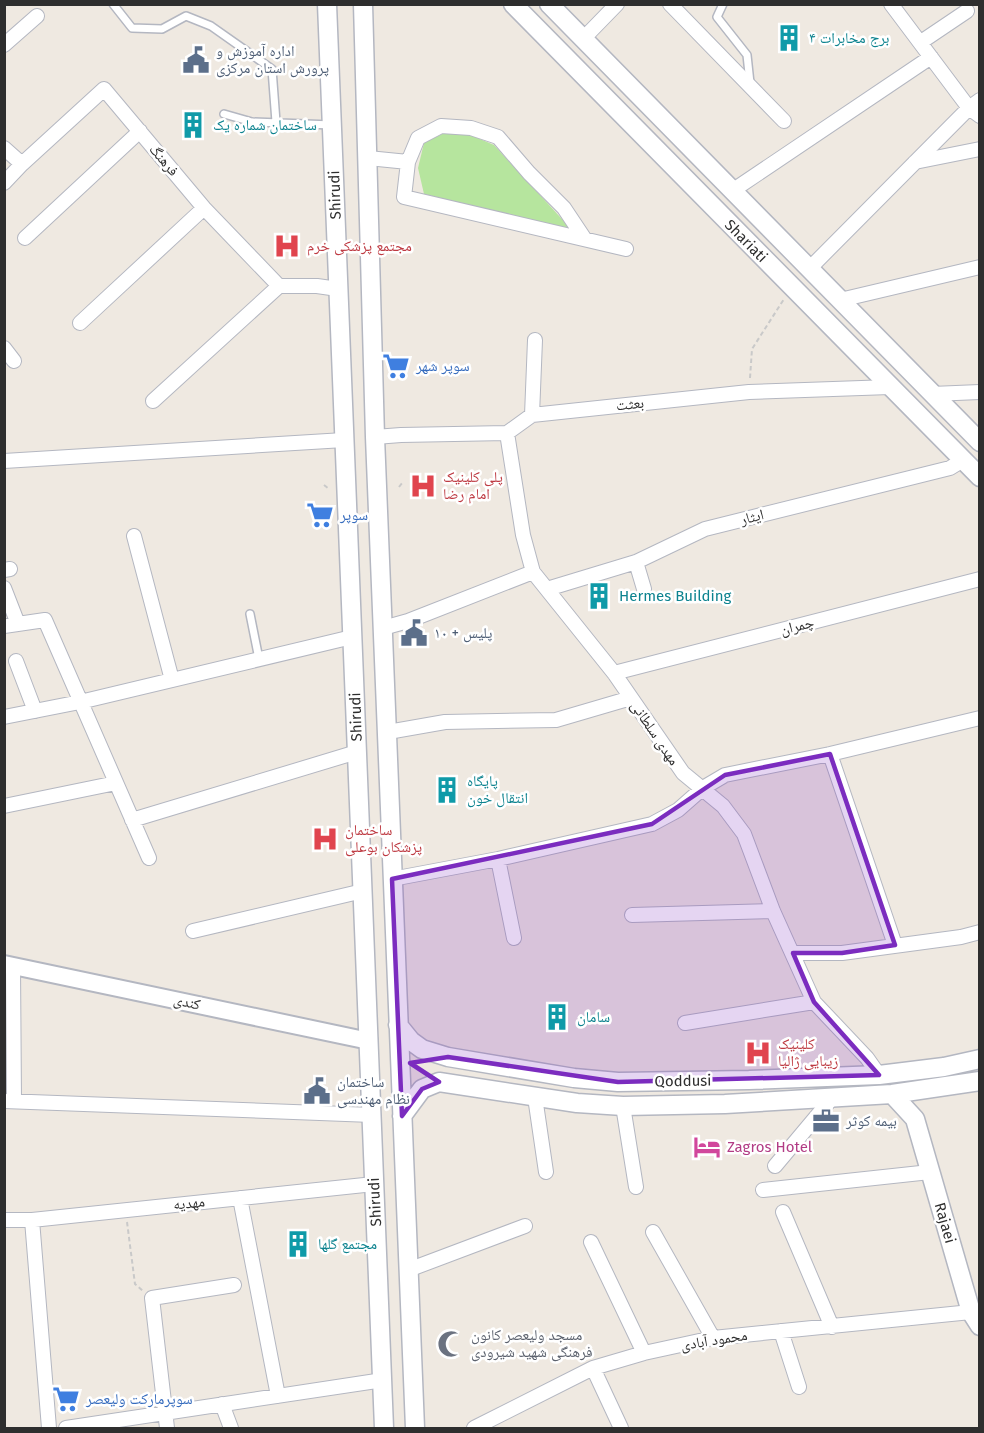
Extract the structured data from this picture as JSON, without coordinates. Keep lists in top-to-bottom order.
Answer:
{
  "streets": {
    "main road": [
      "Shirudi",
      "Shariati",
      "Qoddusi",
      "Rajaei"
    ],
    "street": [
      "فرهنگ",
      "بعثت",
      "ایثار",
      "چمران",
      "مهدی سلطانی",
      "کندی",
      "مهدیه",
      "محمود آبادی"
    ]
  },
  "crossings": [
    ["Shirudi", "کندی"],
    ["Shirudi", "Qoddusi"],
    ["Shirudi", "مهدیه"],
    ["Shariati", "بعثت"],
    ["Shariati", "ایثار"],
    ["بعثت", "مهدی سلطانی"],
    ["ایثار", "مهدی سلطانی"],
    ["چمران", "مهدی سلطانی"],
    ["مهدی سلطانی", "Qoddusi"],
    ["Rajaei", "محمود آبادی"]
  ],
  "places": {
    "building": [
      "برج مخابرات ۴",
      "ساختمان شماره یک",
      "Hermes Building",
      "پایگاه انتقال خون",
      "سامان",
      "مجتمع گلها"
    ],
    "public building": ["اداره آموزش و پرورش استان مرکزی", "پلیس + ۱۰", "ساختمان نظام مهندسی"],
    "hospital": [
      "مجتمع پزشکی خرم",
      "پلی کلینیک امام رضا",
      "ساختمان پزشکان بوعلی",
      "کلینیک زیبایی ژالیا"
    ],
    "supermarket": ["سوپر شهر", "سوپر", "سوپرمارکت ولیعصر"],
    "office": ["بیمه کوثر"],
    "hotel": ["Zagros Hotel"],
    "mosque": ["مسجد ولیعصر کانون فرهنگی شهید شیرودی"]
  }
}
